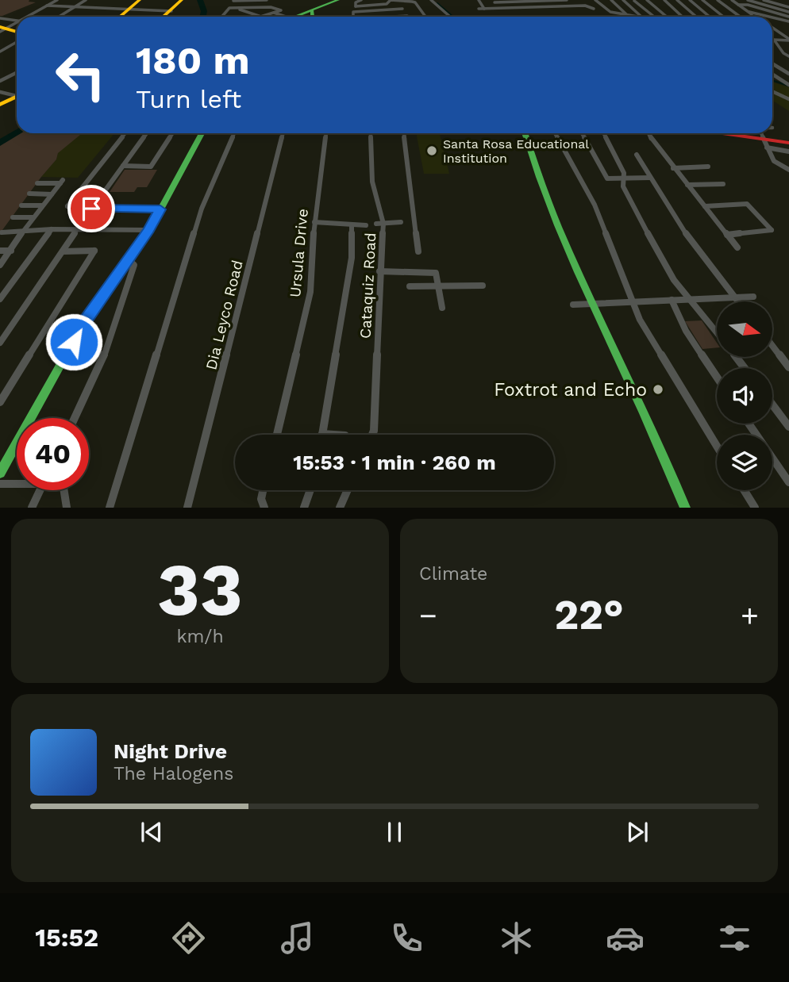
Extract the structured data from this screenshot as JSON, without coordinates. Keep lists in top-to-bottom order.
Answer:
{
  "streets": {
    "street": ["Ursula Drive", "Cataquiz Road", "Dia Leyco Road"]
  },
  "places": ["Santa Rosa Educational Institution", "Foxtrot and Echo"],
  "north": "right",
  "page": {
    "turn": ["180 m", "Turn left"],
    "limit": "40",
    "trip": "15:53 · 1 min · 260 m",
    "tile": [
      ["33", "km/h"],
      "Climate"
    ],
    "heat": ["−", "22°", "+"],
    "song": ["Night Drive", "The Halogens"],
    "tabs": "15:52"
  }
}
